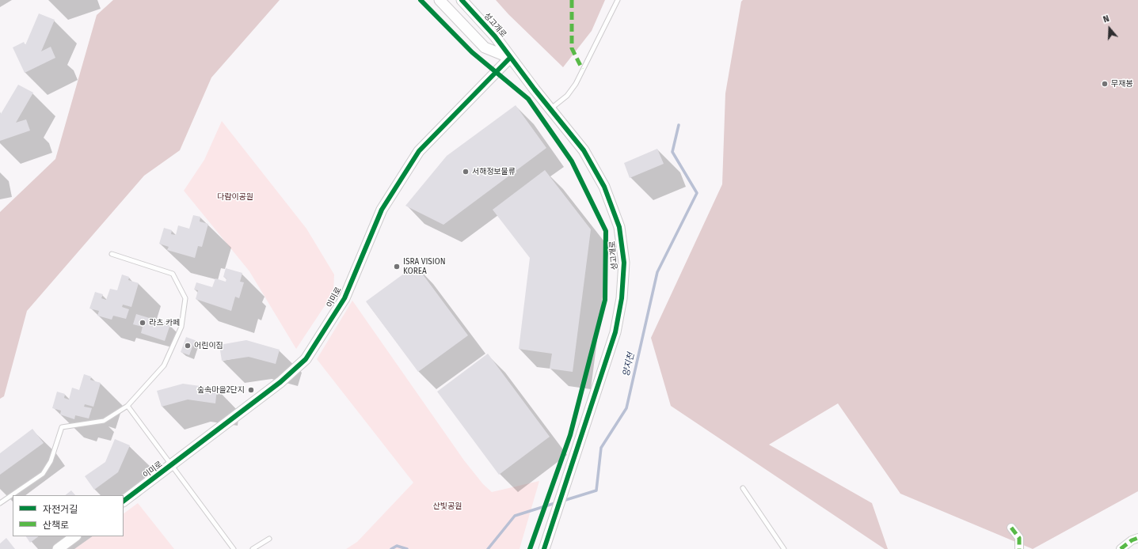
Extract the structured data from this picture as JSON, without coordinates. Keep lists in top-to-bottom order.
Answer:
{
  "streets": {
    "street": ["성고개로", "이미로"]
  },
  "crossings": [
    ["성고개로", "이미로"]
  ],
  "water": ["양지천"],
  "parks": ["다람이공원", "산빛공원"],
  "places": [
    "무재봉",
    "서해정보물류",
    "ISRA VISION KOREA",
    "라츠 카페",
    "어린이집",
    "숲속마을2단지"
  ],
  "legend": ["자전거길", "산책로"],
  "north": "top"
}
